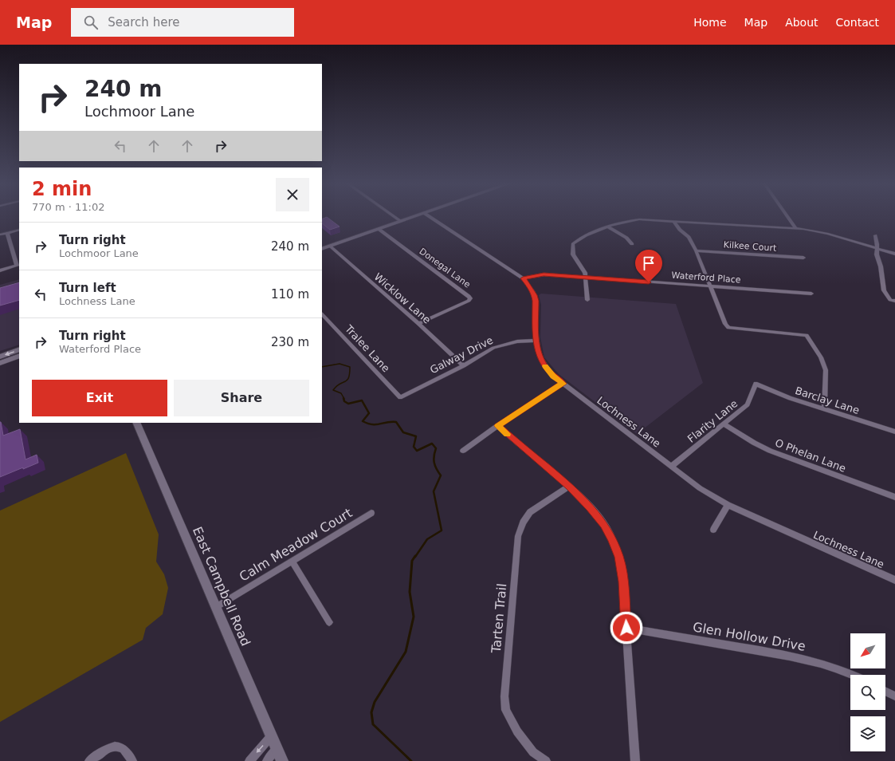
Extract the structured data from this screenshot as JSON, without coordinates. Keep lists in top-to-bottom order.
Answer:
{
  "streets": {
    "main road": ["East Campbell Road"],
    "street": [
      "Kilkee Court",
      "Donegal Lane",
      "Waterford Place",
      "Wicklow Lane",
      "Tralee Lane",
      "Galway Drive",
      "Barclay Lane",
      "Flarity Lane",
      "Lochness Lane",
      "O Phelan Lane",
      "Calm Meadow Court",
      "Tarten Trail",
      "Glen Hollow Drive"
    ]
  },
  "crossings": [
    ["Donegal Lane", "Wicklow Lane"],
    ["Waterford Place", "Lochness Lane"],
    ["Wicklow Lane", "Galway Drive"],
    ["Tralee Lane", "Galway Drive"],
    ["Galway Drive", "Lochness Lane"],
    ["Barclay Lane", "Flarity Lane"],
    ["Flarity Lane", "Lochness Lane"],
    ["Flarity Lane", "O Phelan Lane"],
    ["Calm Meadow Court", "East Campbell Road"]
  ],
  "north": "bottom left",
  "page": {
    "header": "Map",
    "search": "Search here",
    "nav": [
      "Home",
      "Map",
      "About",
      "Contact"
    ],
    "turn": ["240 m", "Lochmoor Lane"],
    "heading": ["2 min", "770 m · 11:02"],
    "list": [
      {
        "name": "Turn right",
        "note": "Lochmoor Lane",
        "value": "240 m"
      },
      {
        "name": "Turn left",
        "note": "Lochness Lane",
        "value": "110 m"
      },
      {
        "name": "Turn right",
        "note": "Waterford Place",
        "value": "230 m"
      }
    ],
    "buttons": ["Exit", "Share"]
  }
}
